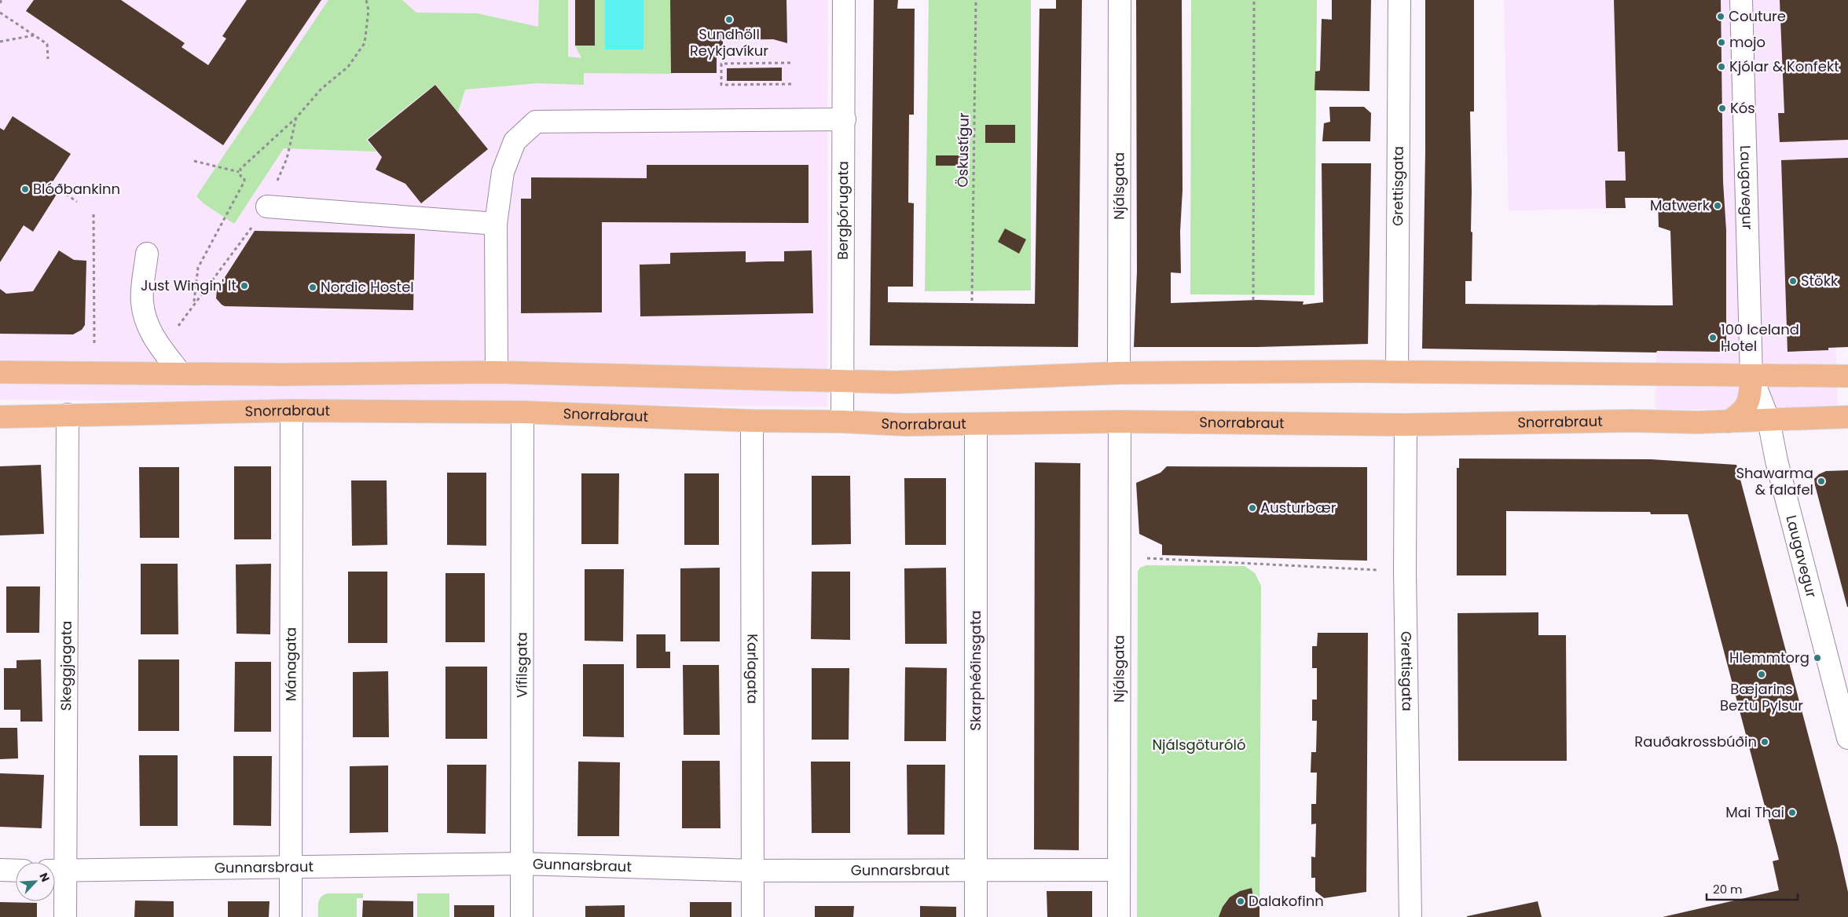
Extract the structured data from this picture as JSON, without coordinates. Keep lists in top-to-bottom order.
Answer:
{
  "streets": {
    "main road": ["Laugavegur", "Snorrabraut"],
    "street": [
      "Grettisgata",
      "Njálsgata",
      "Bergþórugata",
      "Mánagata",
      "Vífilsgata",
      "Skeggjagata",
      "Karlagata",
      "Skarphéðinsgata",
      "Gunnarsbraut"
    ],
    "path": ["Öskustígur"]
  },
  "crossings": [
    ["Grettisgata", "Snorrabraut"],
    ["Njálsgata", "Snorrabraut"],
    ["Njálsgata", "Gunnarsbraut"],
    ["Laugavegur", "Snorrabraut"],
    ["Bergþórugata", "Snorrabraut"],
    ["Snorrabraut", "Mánagata"],
    ["Snorrabraut", "Vífilsgata"],
    ["Snorrabraut", "Skeggjagata"],
    ["Snorrabraut", "Karlagata"],
    ["Snorrabraut", "Skarphéðinsgata"],
    ["Mánagata", "Gunnarsbraut"],
    ["Vífilsgata", "Gunnarsbraut"],
    ["Skeggjagata", "Gunnarsbraut"],
    ["Karlagata", "Gunnarsbraut"],
    ["Skarphéðinsgata", "Gunnarsbraut"]
  ],
  "parks": ["Njálsgöturóló"],
  "places": [
    "Couture",
    "Sundhöll Reykjavíkur",
    "mojo",
    "Kjólar & Konfekt",
    "Kós",
    "Blóðbankinn",
    "Matwerk",
    "Stökk",
    "Just Wingin' It",
    "Nordic Hostel",
    "100 Iceland Hotel",
    "Shawarma & falafel",
    "Austurbær",
    "Hlemmtorg",
    "Bæjarins Beztu Pylsur",
    "Rauðakrossbúðin",
    "Mai Thai",
    "Dalakofinn"
  ],
  "scale_bar": "20 m",
  "north": "top right"
}
